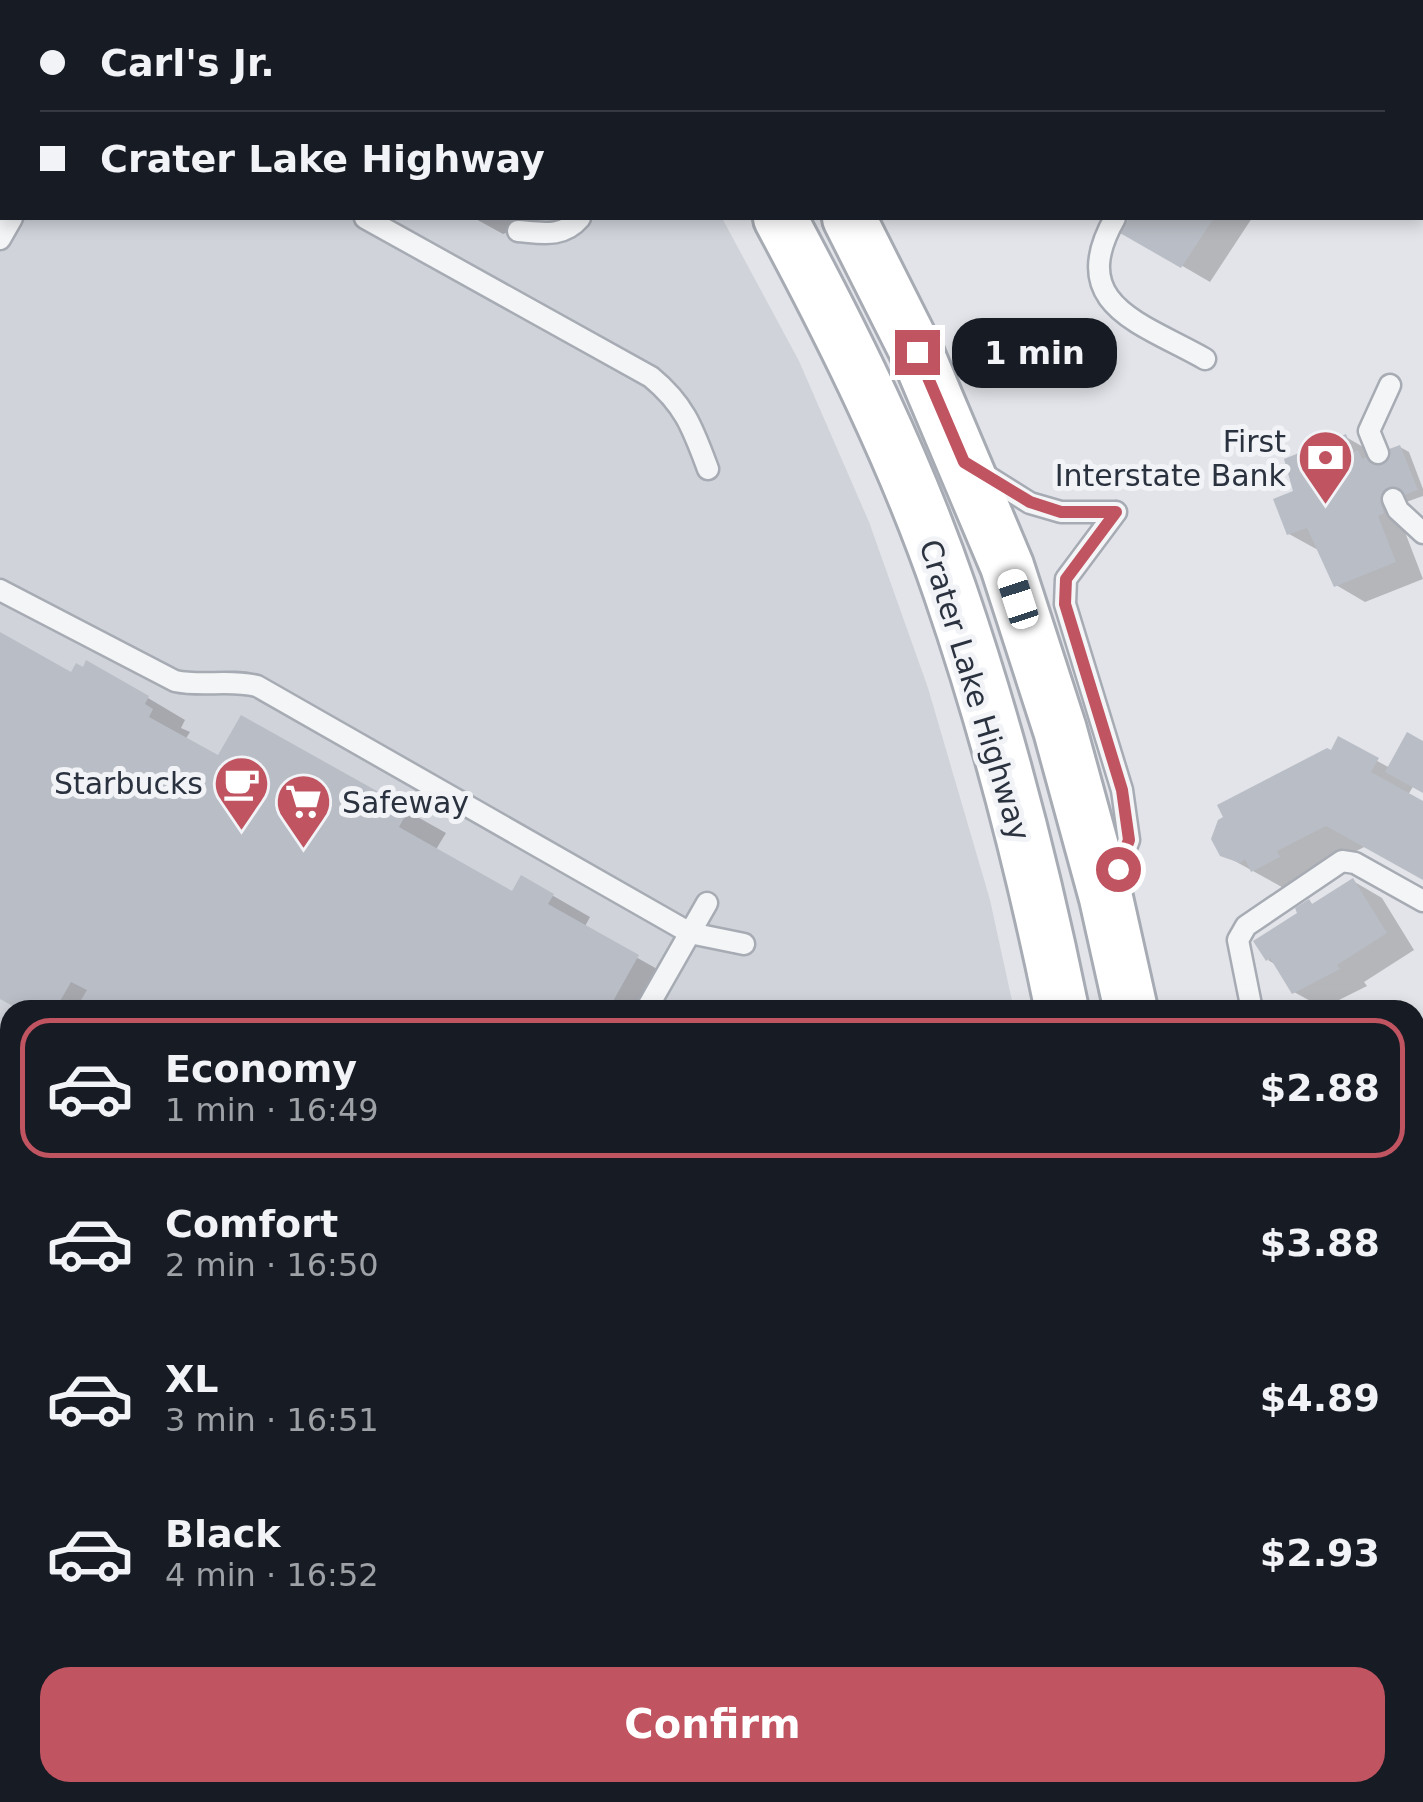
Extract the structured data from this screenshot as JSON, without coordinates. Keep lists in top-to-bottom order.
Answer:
{
  "streets": {
    "main road": ["Crater Lake Highway"]
  },
  "places": {
    "bank": ["First Interstate Bank"],
    "cafe": ["Starbucks"],
    "supermarket": ["Safeway"]
  },
  "page": {
    "banner": ["Carl's Jr.", "Crater Lake Highway"],
    "bubble": "1 min",
    "list": [
      {
        "name": "Economy",
        "note": "1 min · 16:49",
        "value": "$2.88"
      },
      {
        "name": "Comfort",
        "note": "2 min · 16:50",
        "value": "$3.88"
      },
      {
        "name": "XL",
        "note": "3 min · 16:51",
        "value": "$4.89"
      },
      {
        "name": "Black",
        "note": "4 min · 16:52",
        "value": "$2.93"
      }
    ],
    "buttons": "Confirm"
  }
}
